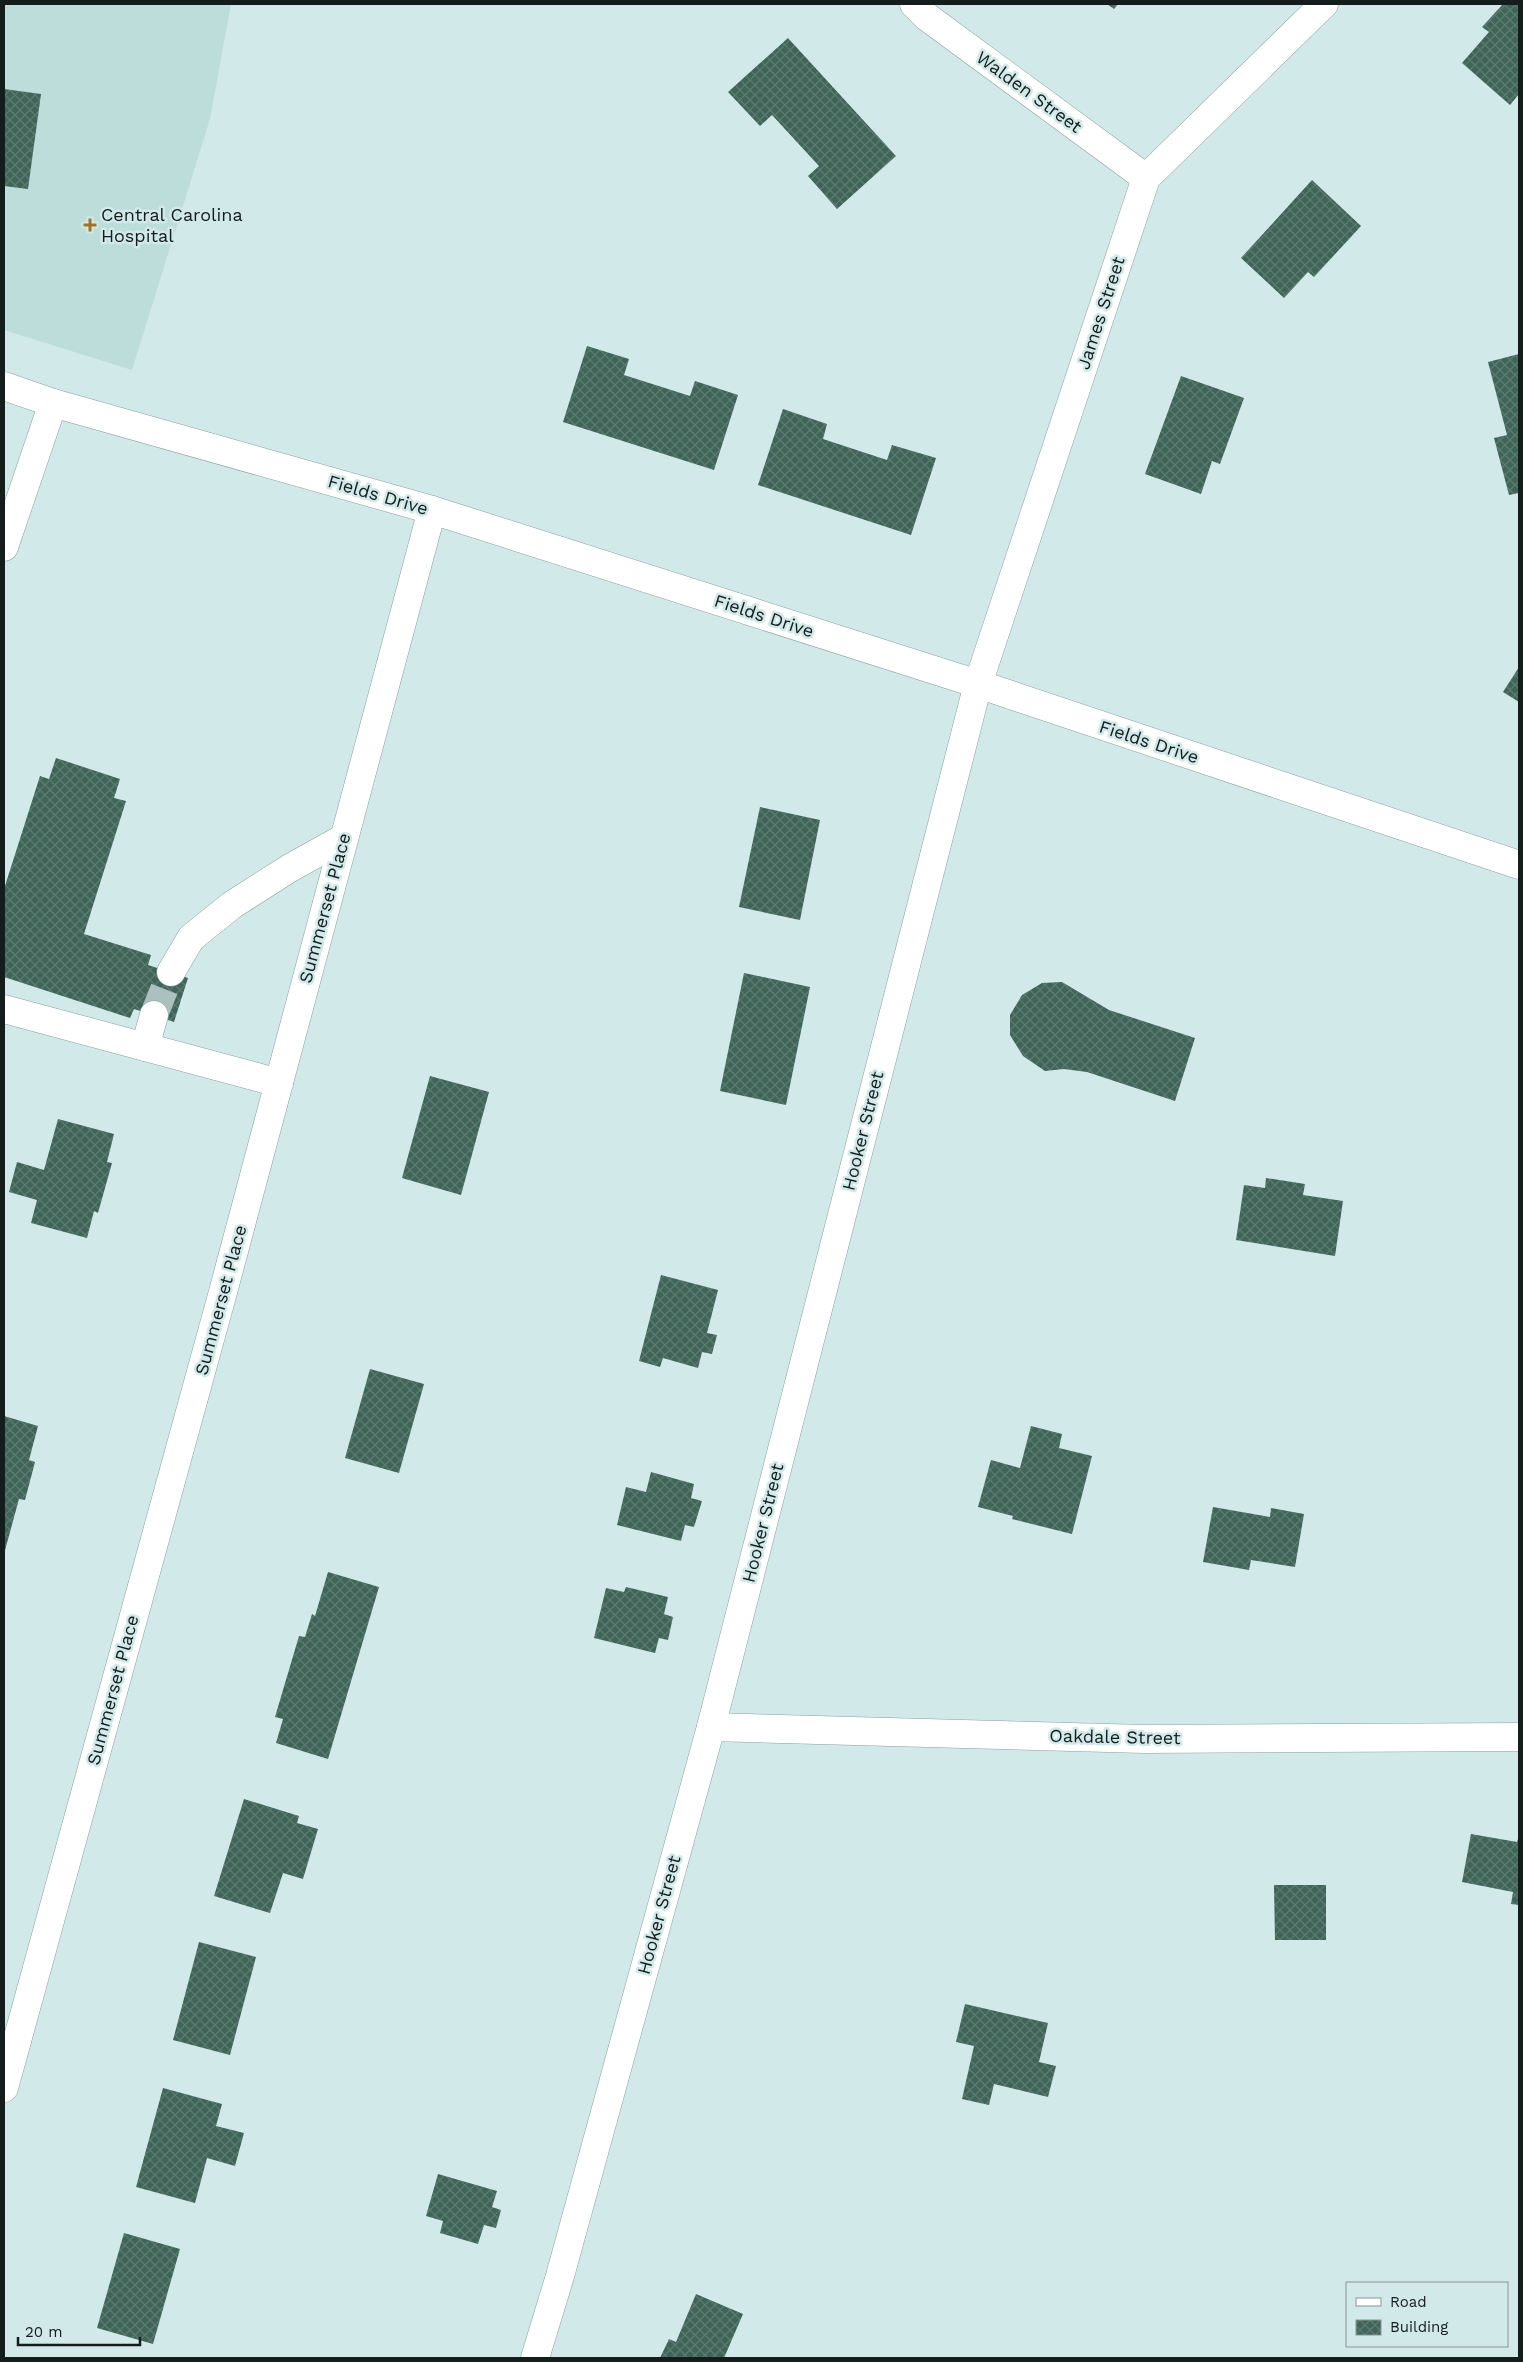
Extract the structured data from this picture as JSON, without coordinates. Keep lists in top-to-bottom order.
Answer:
{
  "streets": {
    "street": [
      "Walden Street",
      "James Street",
      "Fields Drive",
      "Summerset Place",
      "Hooker Street",
      "Oakdale Street"
    ]
  },
  "crossings": [
    ["Walden Street", "James Street"],
    ["James Street", "Fields Drive"],
    ["James Street", "Hooker Street"],
    ["Fields Drive", "Summerset Place"],
    ["Fields Drive", "Hooker Street"],
    ["Hooker Street", "Oakdale Street"]
  ],
  "places": {
    "health": ["Central Carolina Hospital"]
  },
  "legend": ["Road", "Building"],
  "scale_bar": "20 m"
}
